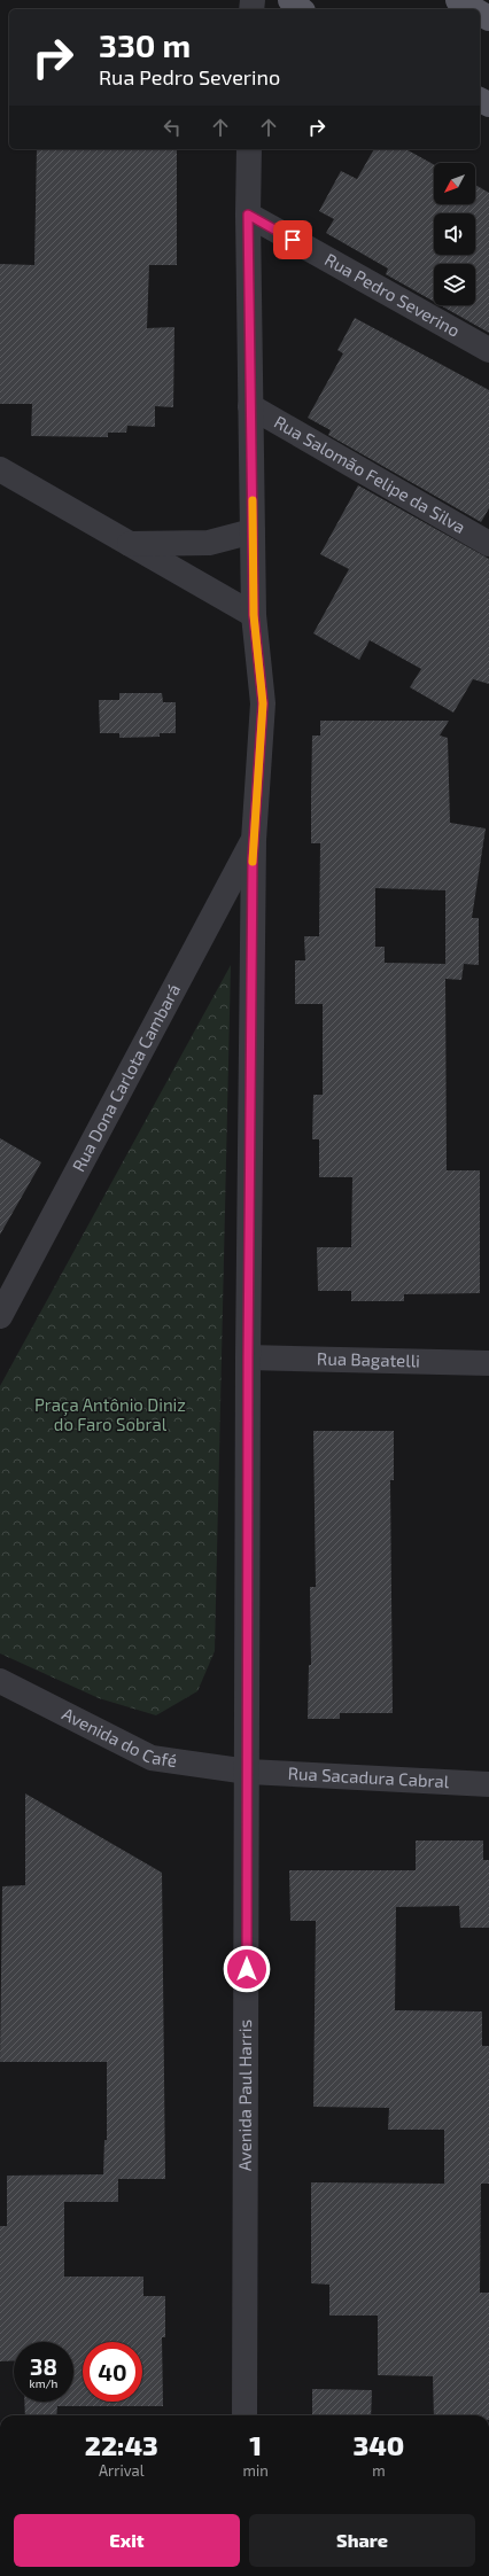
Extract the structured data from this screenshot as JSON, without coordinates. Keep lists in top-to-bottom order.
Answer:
{
  "streets": {
    "street": [
      "Rua Pedro Severino",
      "Rua Salomão Felipe da Silva",
      "Rua Dona Carlota Cambará",
      "Rua Bagatelli",
      "Avenida do Café",
      "Rua Sacadura Cabral",
      "Avenida Paul Harris"
    ]
  },
  "crossings": [
    ["Rua Pedro Severino", "Avenida Paul Harris"],
    ["Rua Salomão Felipe da Silva", "Avenida Paul Harris"],
    ["Rua Dona Carlota Cambará", "Avenida Paul Harris"],
    ["Rua Bagatelli", "Avenida Paul Harris"],
    ["Avenida do Café", "Rua Sacadura Cabral"],
    ["Avenida do Café", "Avenida Paul Harris"],
    ["Rua Sacadura Cabral", "Avenida Paul Harris"]
  ],
  "parks": ["Praça Antônio Diniz do Faro Sobral"],
  "north": "bottom left",
  "page": {
    "turn": ["330 m", "Rua Pedro Severino"],
    "speed": "38 km/h",
    "limit": "40",
    "eta": [
      "22:43",
      "Arrival",
      "1",
      "min",
      "340",
      "m"
    ],
    "buttons": ["Exit", "Share"]
  }
}
